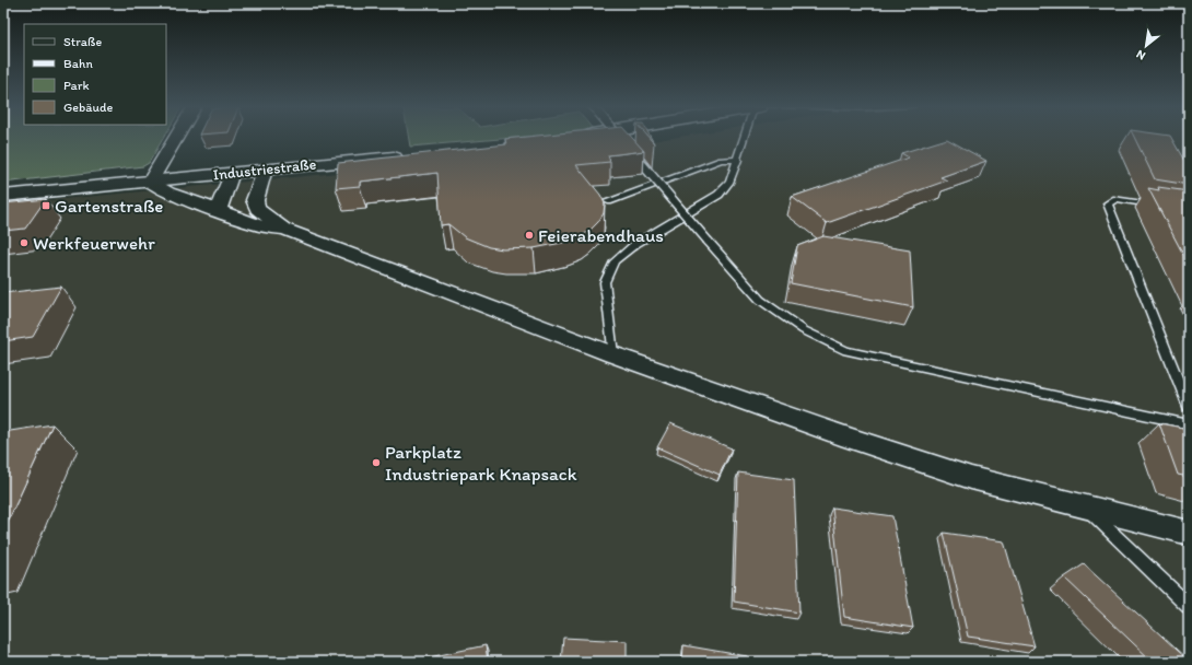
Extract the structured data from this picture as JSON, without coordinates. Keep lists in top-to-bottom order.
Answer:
{
  "streets": {
    "main road": ["Industriestraße"]
  },
  "places": {
    "transit": ["Gartenstraße"],
    "other": ["Feierabendhaus", "Werkfeuerwehr", "Parkplatz Industriepark Knapsack"]
  },
  "legend": [
    "Straße",
    "Bahn",
    "Park",
    "Gebäude"
  ],
  "north": "bottom left"
}
